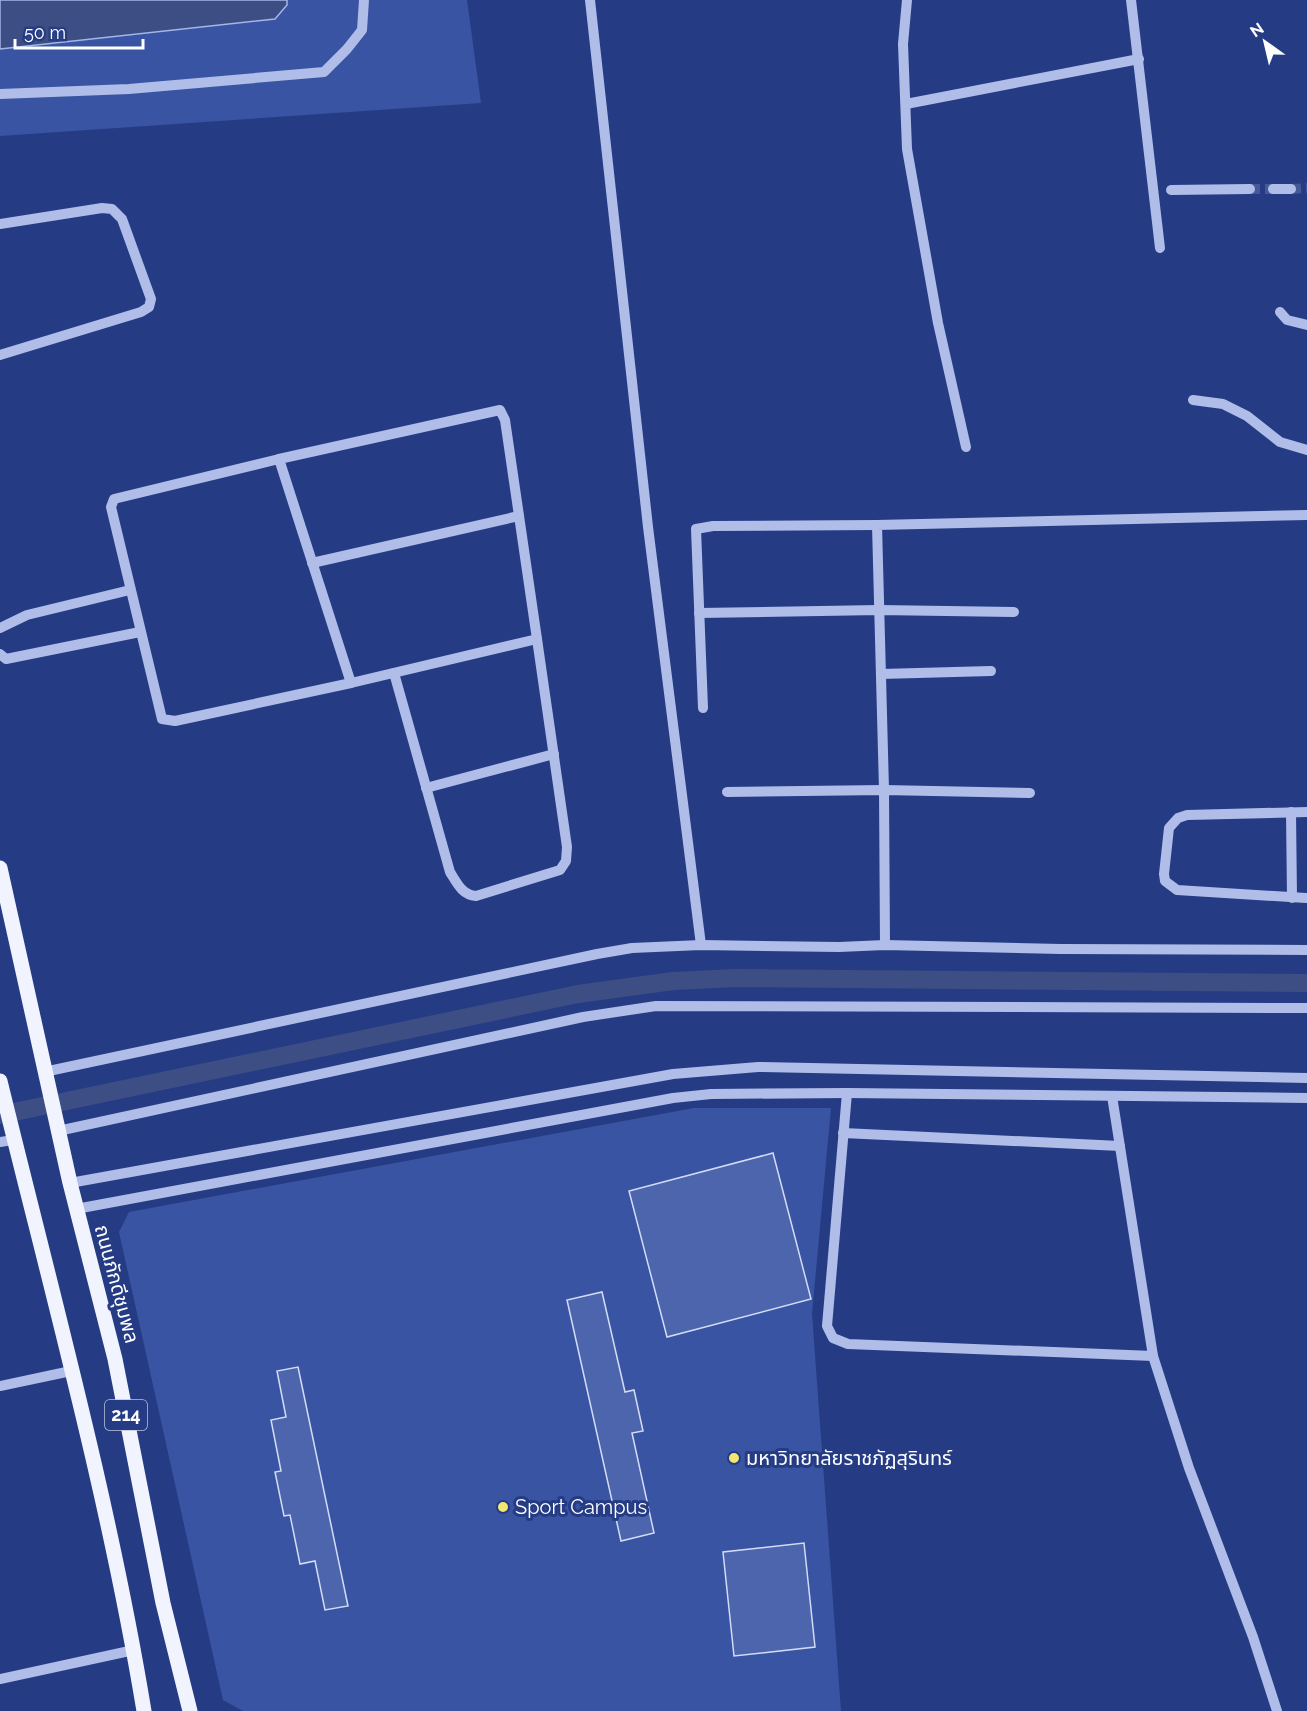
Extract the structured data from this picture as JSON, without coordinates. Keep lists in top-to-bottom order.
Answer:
{
  "streets": {
    "main road": ["ถนนภักดีชุมพล", "214"]
  },
  "places": ["มหาวิทยาลัยราชภัฏสุรินทร์", "Sport Campus"],
  "scale_bar": "50 m",
  "north": "top left"
}
